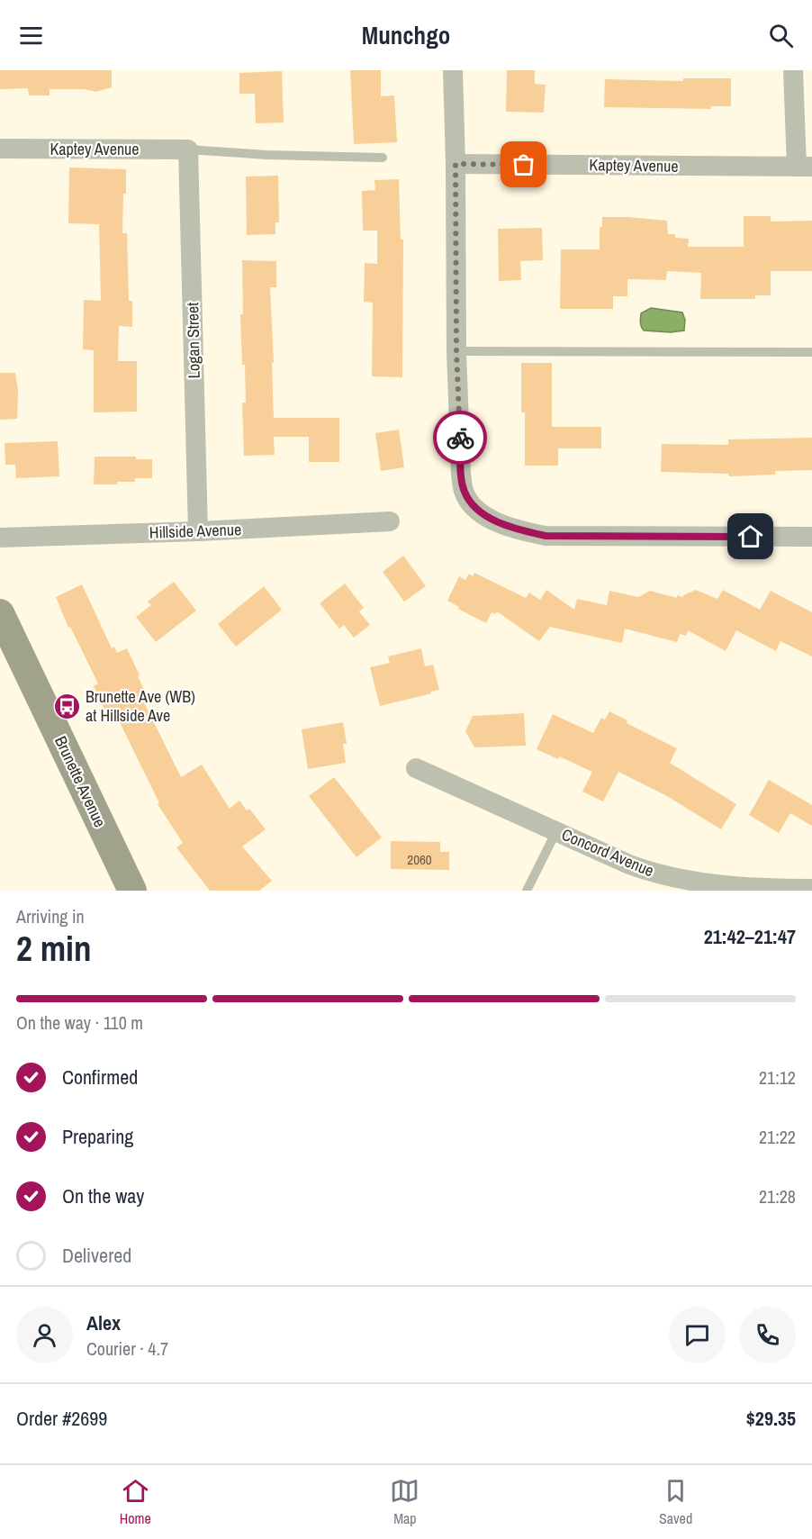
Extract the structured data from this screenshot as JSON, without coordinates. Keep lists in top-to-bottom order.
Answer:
{
  "streets": {
    "street": [
      "Kaptey Avenue",
      "Logan Street",
      "Hillside Avenue",
      "Brunette Avenue",
      "Concord Avenue"
    ]
  },
  "crossings": [
    ["Kaptey Avenue", "Logan Street"],
    ["Logan Street", "Hillside Avenue"]
  ],
  "places": {
    "bus stop": ["Brunette Ave (WB) at Hillside Ave"]
  },
  "house_numbers": ["2060"],
  "page": {
    "header": "Munchgo",
    "heading": ["2 min", "Arriving in", "21:42–21:47"],
    "panel": [
      "Alex",
      "Courier · 4.7",
      "Order #2699",
      "$29.35"
    ],
    "bar": "On the way · 110 m",
    "list": [
      ["Confirmed", "21:12"],
      ["Preparing", "21:22"],
      ["On the way", "21:28"],
      "Delivered"
    ],
    "tabs": ["Home", "Map", "Saved"]
  }
}
